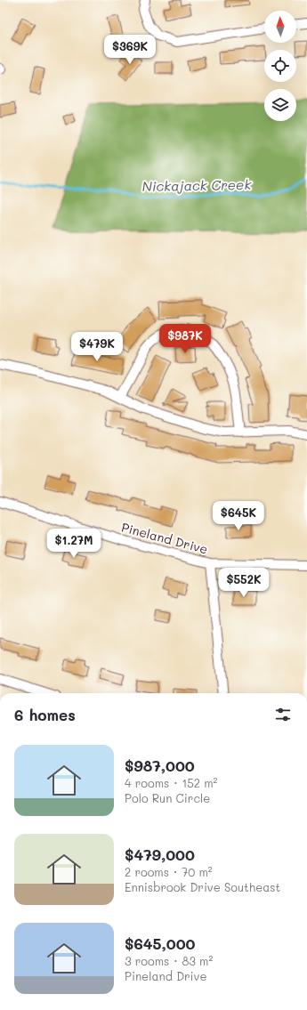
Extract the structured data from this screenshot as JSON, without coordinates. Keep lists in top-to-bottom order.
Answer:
{
  "streets": {
    "street": ["Pineland Drive"]
  },
  "water": ["Nickajack Creek"],
  "north": "top",
  "page": {
    "price": [
      "$369K",
      "$987K",
      "$479K",
      "$645K",
      "$1.27M",
      "$552K"
    ],
    "heading": "6 homes",
    "list": [
      {
        "name": "$987,000",
        "note": "4 rooms · 152 m² · Polo Run Circle"
      },
      {
        "name": "$479,000",
        "note": "2 rooms · 70 m² · Ennisbrook Drive Southeast"
      },
      {
        "name": "$645,000",
        "note": "3 rooms · 83 m² · Pineland Drive"
      }
    ]
  }
}
